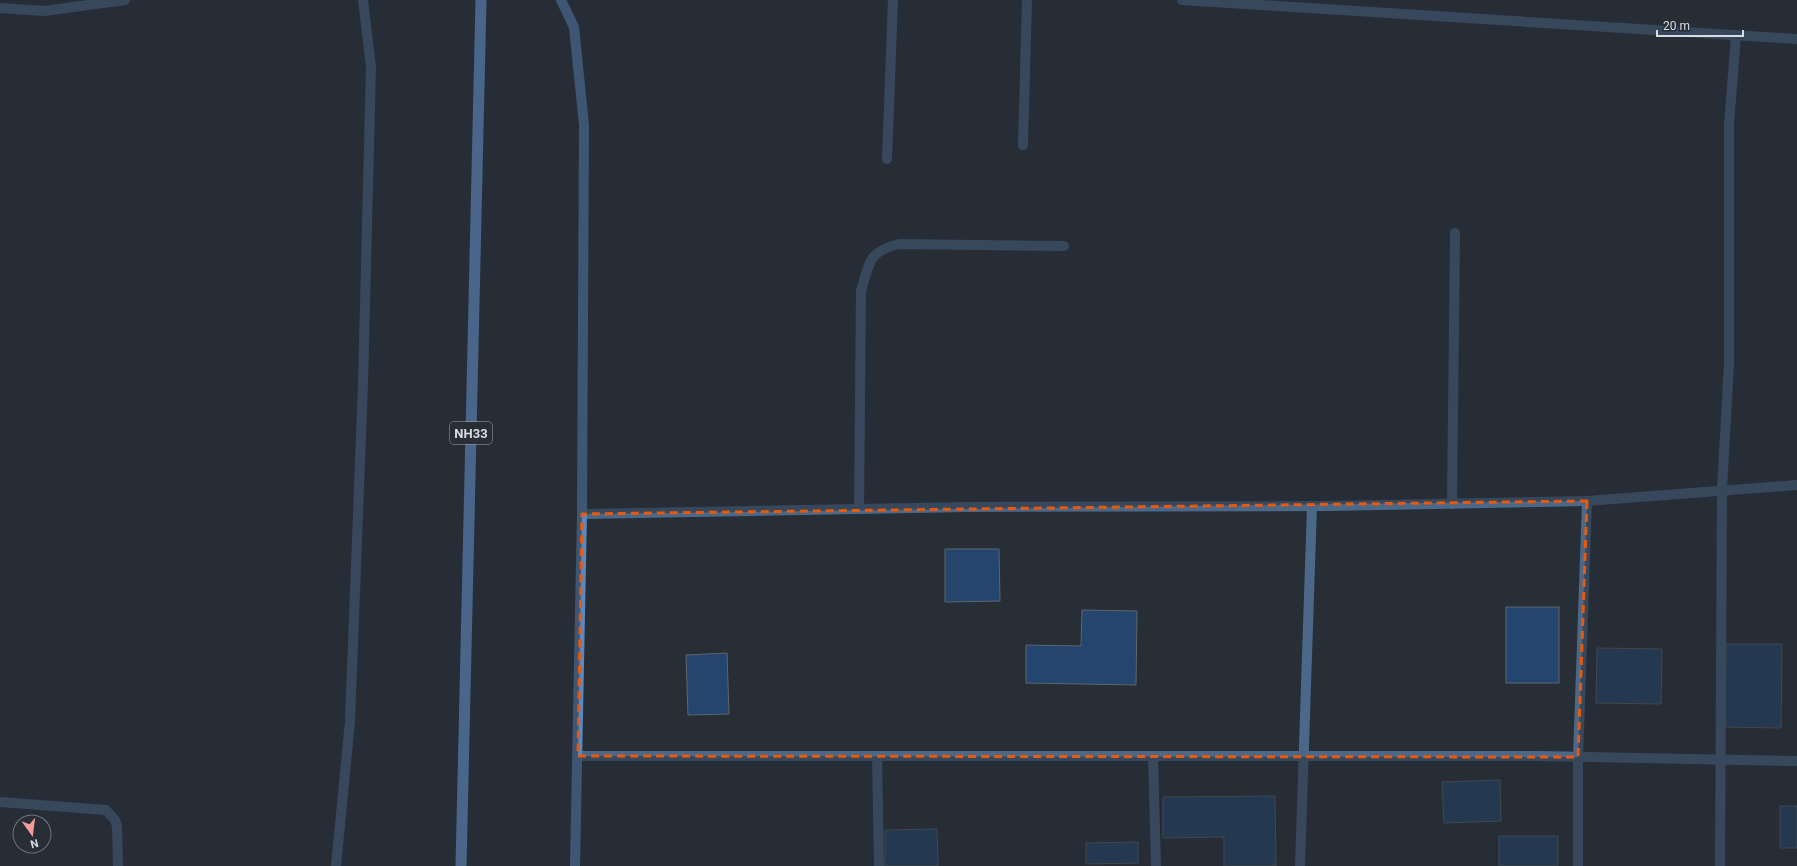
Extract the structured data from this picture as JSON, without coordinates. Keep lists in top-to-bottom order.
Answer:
{
  "streets": {
    "highway": ["NH33"]
  },
  "scale_bar": "20 m",
  "north": "bottom"
}
